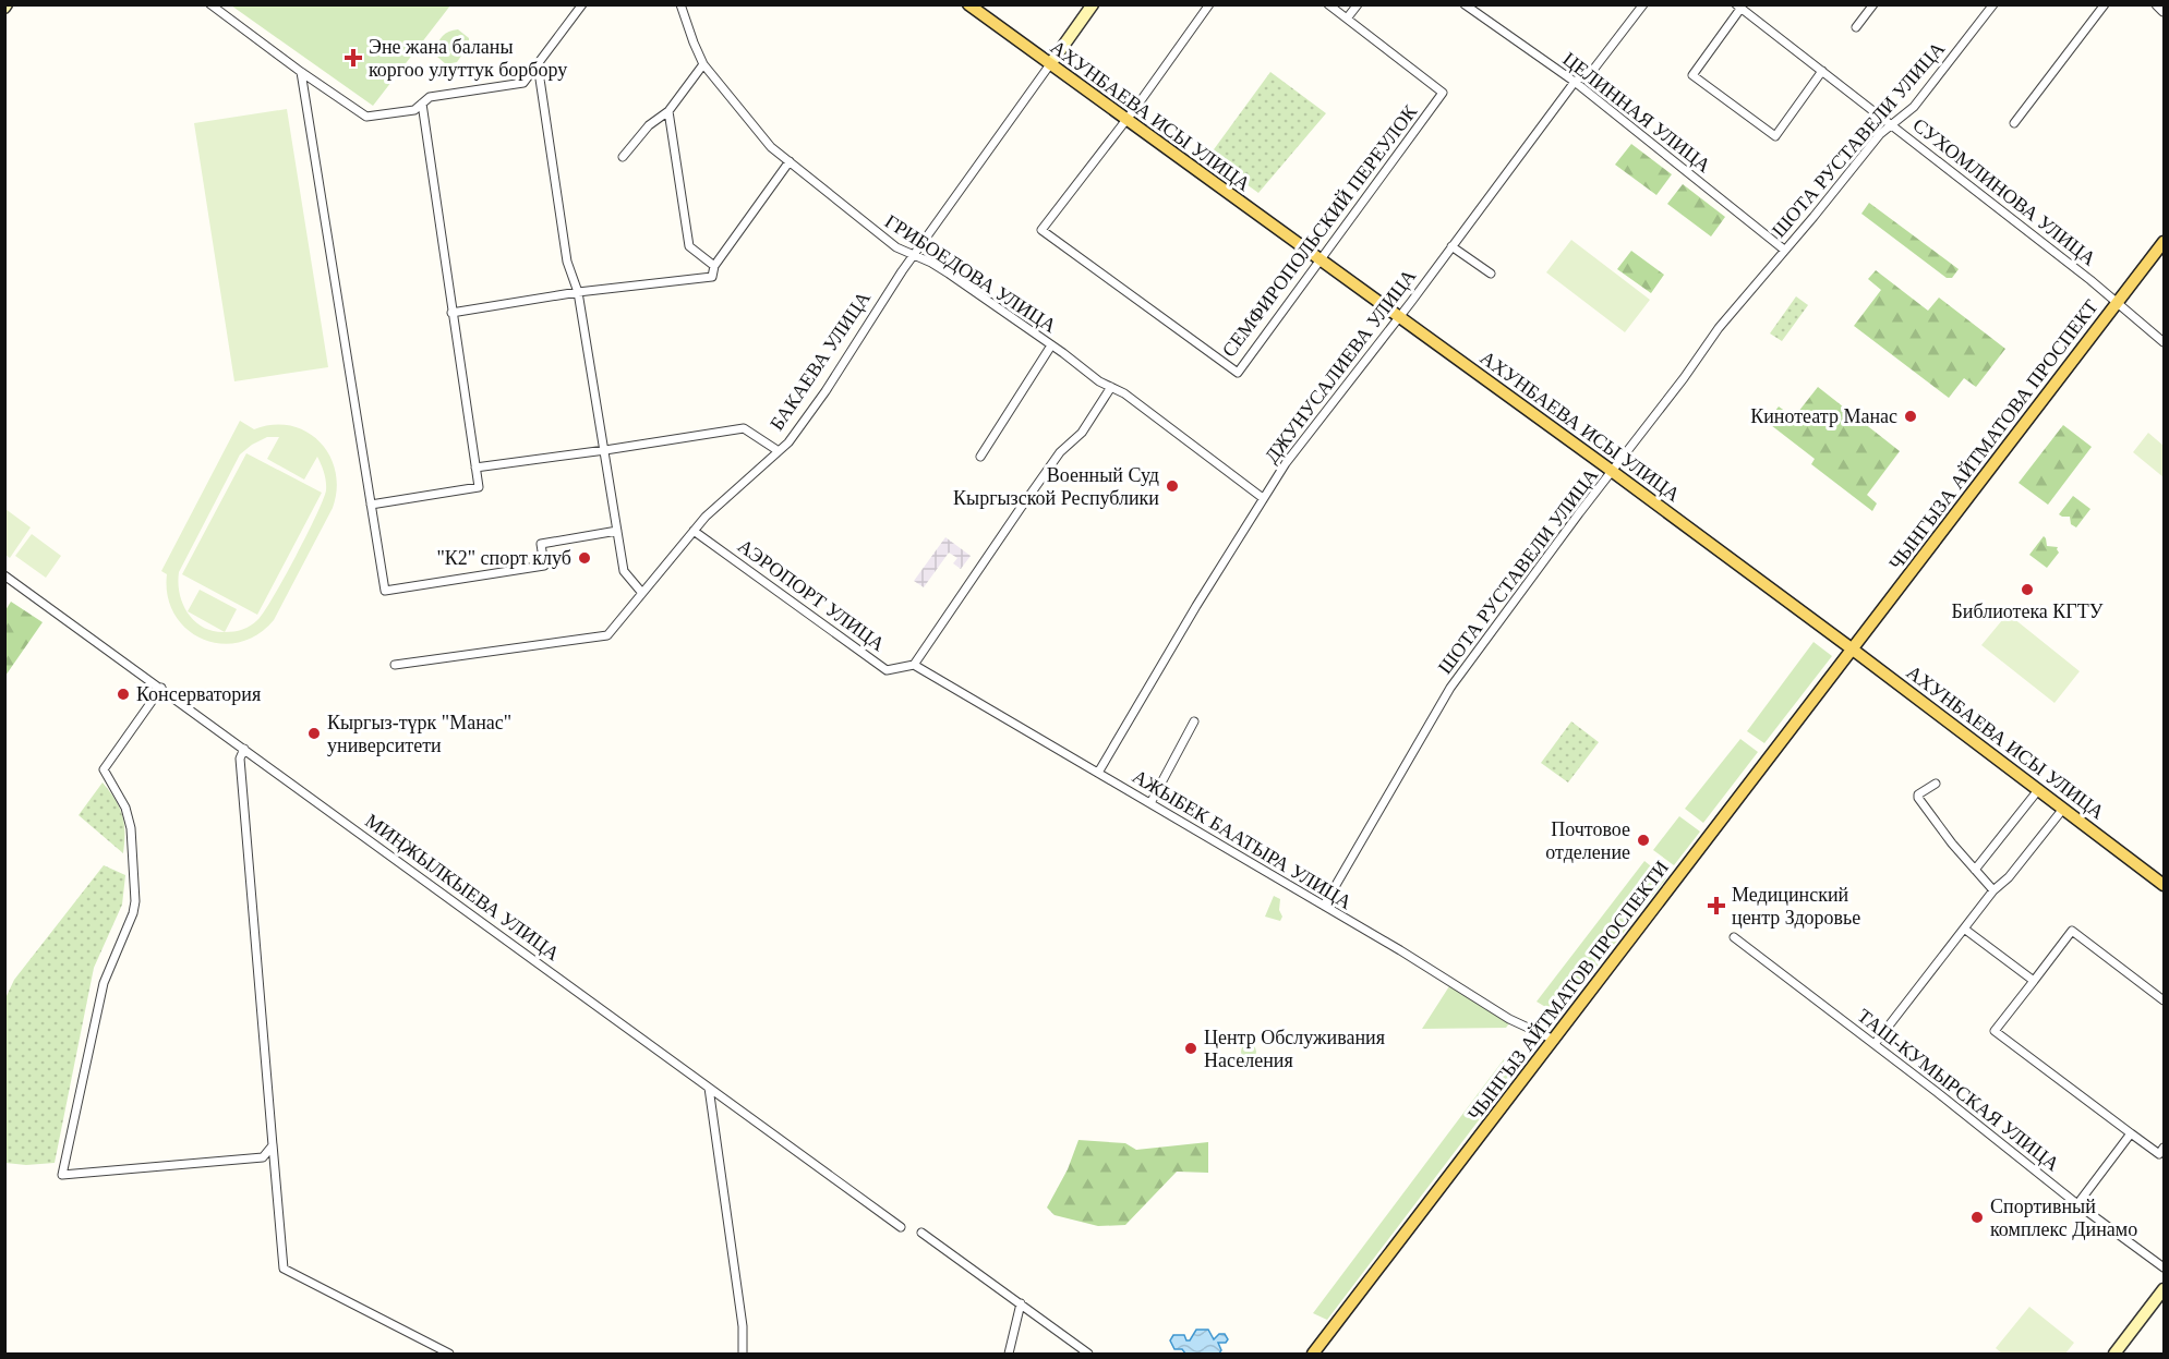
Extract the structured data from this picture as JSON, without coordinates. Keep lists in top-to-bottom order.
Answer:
{
  "streets": {
    "main road": [
      "АХУНБАЕВА ИСЫ УЛИЦА",
      "БАКАЕВА УЛИЦА",
      "ЧЫНГЫЗА АЙТМАТОВА ПРОСПЕКТ",
      "ЧЫНГЫЗ АЙТМАТОВ ПРОСПЕКТИ"
    ],
    "street": [
      "ЦЕЛИННАЯ УЛИЦА",
      "ШОТА РУСТАВЕЛИ УЛИЦА",
      "СУХОМЛИНОВА УЛИЦА",
      "СЕМФИРОПОЛЬСКИЙ ПЕРЕУЛОК",
      "ГРИБОЕДОВА УЛИЦА",
      "ДЖУНУСАЛИЕВА УЛИЦА",
      "АЭРОПОРТ УЛИЦА",
      "АЖЫБЕК БААТЫРА УЛИЦА",
      "МИҢЖЫЛКЫЕВА УЛИЦА",
      "ТАШ-КУМЫРСКАЯ УЛИЦА"
    ]
  },
  "crossings": [
    ["ЦЕЛИННАЯ УЛИЦА", "ШОТА РУСТАВЕЛИ УЛИЦА"],
    ["ЦЕЛИННАЯ УЛИЦА", "ДЖУНУСАЛИЕВА УЛИЦА"],
    ["АХУНБАЕВА ИСЫ УЛИЦА", "ШОТА РУСТАВЕЛИ УЛИЦА"],
    ["АХУНБАЕВА ИСЫ УЛИЦА", "СЕМФИРОПОЛЬСКИЙ ПЕРЕУЛОК"],
    ["АХУНБАЕВА ИСЫ УЛИЦА", "БАКАЕВА УЛИЦА"],
    ["АХУНБАЕВА ИСЫ УЛИЦА", "ДЖУНУСАЛИЕВА УЛИЦА"],
    ["АХУНБАЕВА ИСЫ УЛИЦА", "ЧЫНГЫЗА АЙТМАТОВА ПРОСПЕКТ"],
    ["АХУНБАЕВА ИСЫ УЛИЦА", "ЧЫНГЫЗ АЙТМАТОВ ПРОСПЕКТИ"],
    ["ШОТА РУСТАВЕЛИ УЛИЦА", "СУХОМЛИНОВА УЛИЦА"],
    ["ШОТА РУСТАВЕЛИ УЛИЦА", "АЖЫБЕК БААТЫРА УЛИЦА"],
    ["СУХОМЛИНОВА УЛИЦА", "ЧЫНГЫЗА АЙТМАТОВА ПРОСПЕКТ"],
    ["ГРИБОЕДОВА УЛИЦА", "БАКАЕВА УЛИЦА"],
    ["ГРИБОЕДОВА УЛИЦА", "ДЖУНУСАЛИЕВА УЛИЦА"],
    ["БАКАЕВА УЛИЦА", "АЭРОПОРТ УЛИЦА"],
    ["ДЖУНУСАЛИЕВА УЛИЦА", "АЖЫБЕК БААТЫРА УЛИЦА"],
    ["ЧЫНГЫЗА АЙТМАТОВА ПРОСПЕКТ", "ЧЫНГЫЗ АЙТМАТОВ ПРОСПЕКТИ"],
    ["АЭРОПОРТ УЛИЦА", "АЖЫБЕК БААТЫРА УЛИЦА"],
    ["АЖЫБЕК БААТЫРА УЛИЦА", "ЧЫНГЫЗ АЙТМАТОВ ПРОСПЕКТИ"]
  ],
  "places": {
    "health": ["Эне жана баланы коргоо улуттук борбору", "Медицинский центр Здоровье"],
    "other": [
      "Кинотеатр Манас",
      "Военный Суд Кыргызской Республики",
      "\"К2\" спорт клуб",
      "Библиотека КГТУ",
      "Консерватория",
      "Кыргыз-түрк \"Манас\" университети",
      "Почтовое отделение",
      "Центр Обслуживания Населения",
      "Спортивный комплекс Динамо"
    ]
  }
}
